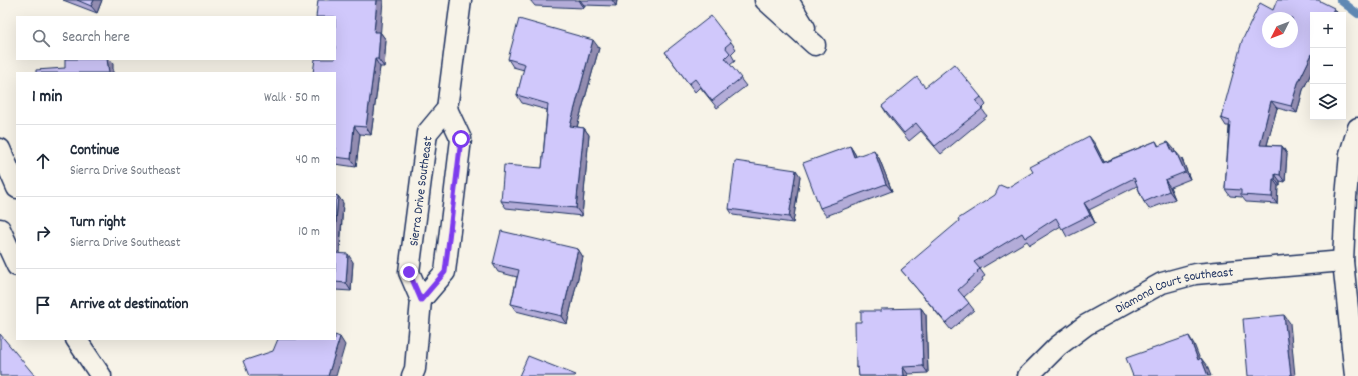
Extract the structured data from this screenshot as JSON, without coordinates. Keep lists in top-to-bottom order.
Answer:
{
  "streets": {
    "street": ["Sierra Drive Southeast", "Diamond Court Southeast"]
  },
  "north": "bottom left",
  "page": {
    "map_buttons": ["+", "−"],
    "search": "Search here",
    "heading": ["1 min", "Walk · 50 m"],
    "list": [
      ["Continue", "Sierra Drive Southeast", "40 m"],
      ["Turn right", "Sierra Drive Southeast", "10 m"],
      "Arrive at destination"
    ]
  }
}
